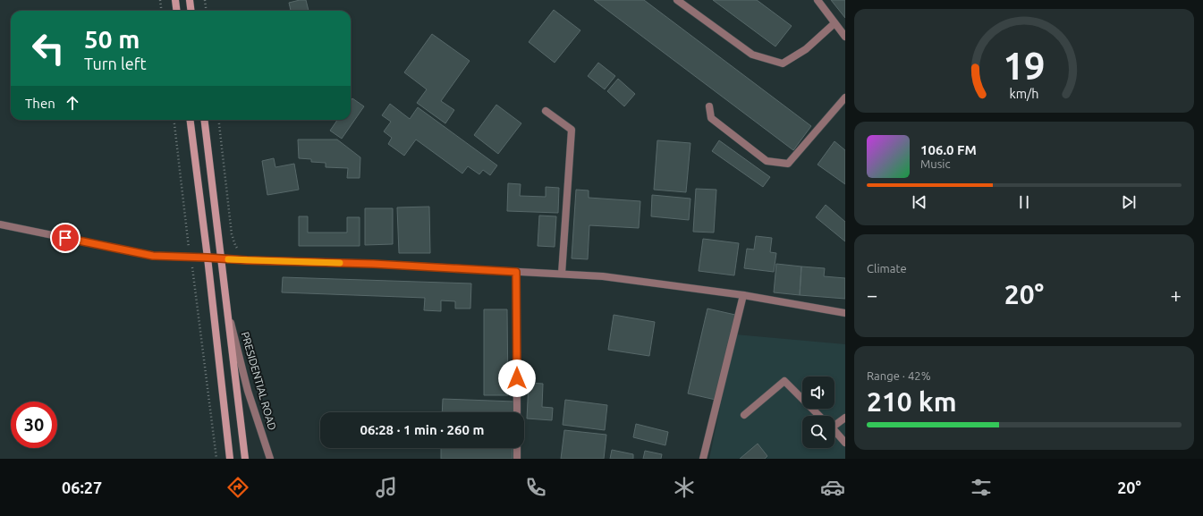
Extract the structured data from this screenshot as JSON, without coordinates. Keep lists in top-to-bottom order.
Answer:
{
  "streets": {
    "street": ["PRESIDENTIAL ROAD"]
  },
  "page": {
    "turn": ["50 m", "Turn left"],
    "then": "Then",
    "song": ["106.0 FM", "Music"],
    "tile": [
      "Climate",
      ["Range · 42%", "210 km"]
    ],
    "heat": ["−", "20°", "+"],
    "limit": "30",
    "trip": "06:28 · 1 min · 260 m",
    "tabs": ["06:27", "20°"],
    "gauge": ["19", "km/h"]
  }
}
